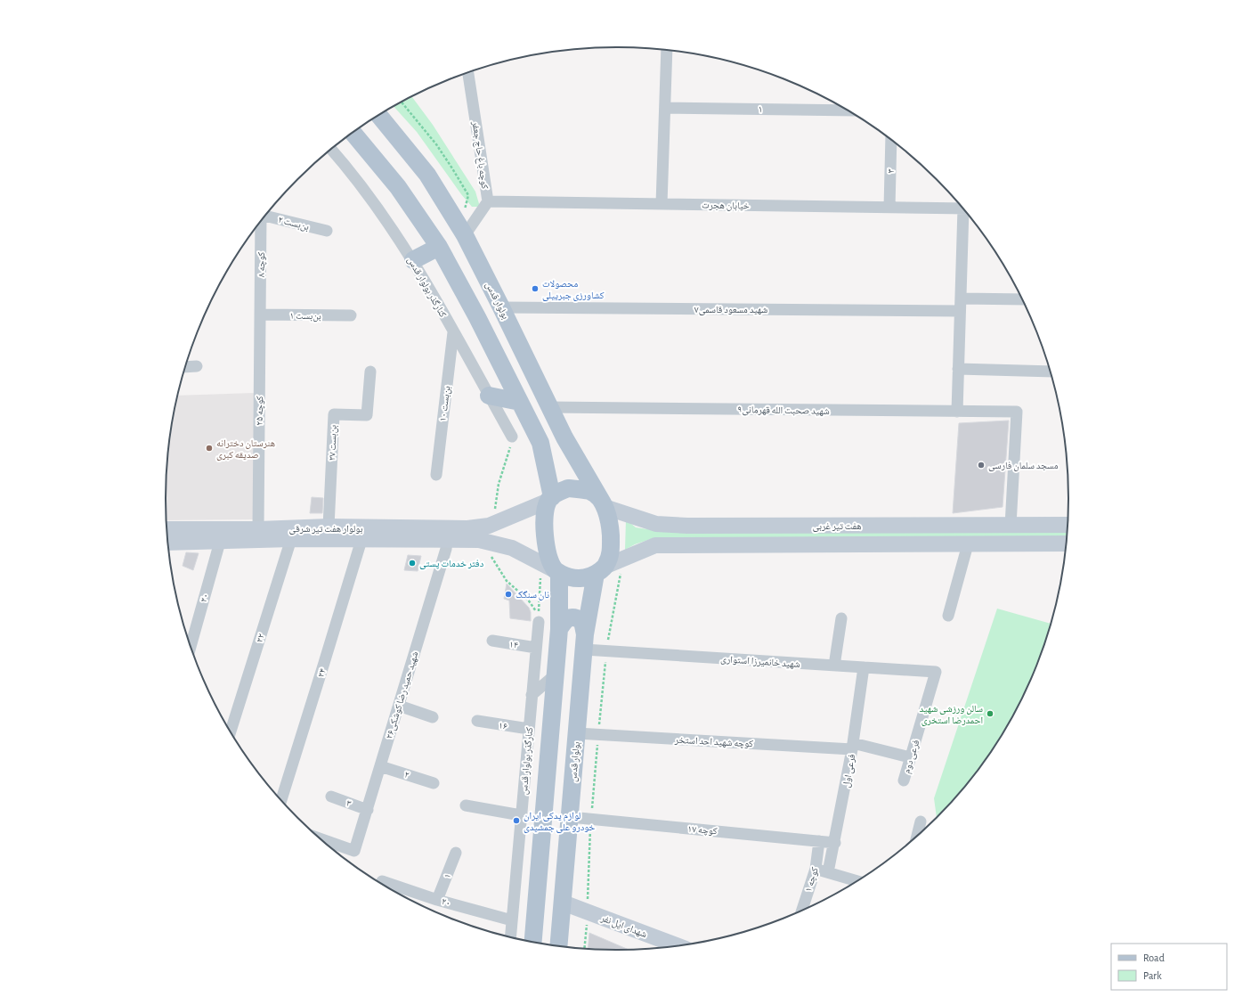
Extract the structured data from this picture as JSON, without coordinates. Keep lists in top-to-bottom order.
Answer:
{
  "streets": {
    "main road": [
      "بولوار قدس",
      "هفت تیر غربی",
      "بولوار هفت تیر شرقی",
      "شهدای ایل نفر"
    ],
    "street": [
      "۱",
      "کوچه باغ حاج جعفر",
      "۳",
      "خیابان هجرت",
      "بن‌بست ۲",
      "کوچه ۸",
      "کنارگذر بولوار قدس",
      "شهید مسعود قاسمی۷",
      "بن‌بست ۱",
      "بن‌بست ۱۰",
      "شهید صحبت الله قهرمانی۹",
      "کوچه ۲۵",
      "بن‌بست ۲۷",
      "۲۰",
      "۲۲",
      "۱۴",
      "شهید خانمیرزا استواری",
      "۲۴",
      "شهید حمید رضا کوشکی۲۶",
      "۱۶",
      "کوچه شهید احد استخر",
      "فرعی دوم",
      "فرعی اول",
      "۲",
      "کوچه ۱۷",
      "کوچه ۱"
    ]
  },
  "crossings": [
    ["۱", "۲۰"],
    ["کوچه باغ حاج جعفر", "خیابان هجرت"],
    ["کوچه باغ حاج جعفر", "بولوار قدس"],
    ["۳", "خیابان هجرت"],
    ["۳", "شهید حمید رضا کوشکی۲۶"],
    ["کوچه ۸", "بن‌بست ۱"],
    ["کوچه ۸", "کوچه ۲۵"],
    ["کنارگذر بولوار قدس", "بن‌بست ۱۰"],
    ["کنارگذر بولوار قدس", "۲۰"],
    ["کنارگذر بولوار قدس", "۱۴"],
    ["کنارگذر بولوار قدس", "۱۶"],
    ["بولوار قدس", "شهید مسعود قاسمی۷"],
    ["بولوار قدس", "شهید صحبت الله قهرمانی۹"],
    ["بولوار قدس", "هفت تیر غربی"],
    ["بولوار قدس", "بولوار هفت تیر شرقی"],
    ["بولوار قدس", "شهید خانمیرزا استواری"],
    ["بولوار قدس", "کوچه شهید احد استخر"],
    ["بولوار قدس", "کوچه ۱۷"],
    ["بولوار قدس", "شهدای ایل نفر"],
    ["بن‌بست ۱", "کوچه ۲۵"],
    ["شهید صحبت الله قهرمانی۹", "هفت تیر غربی"],
    ["کوچه ۲۵", "بولوار هفت تیر شرقی"],
    ["بن‌بست ۲۷", "بولوار هفت تیر شرقی"],
    ["هفت تیر غربی", "بولوار هفت تیر شرقی"],
    ["بولوار هفت تیر شرقی", "۲۰"],
    ["بولوار هفت تیر شرقی", "۲۲"],
    ["بولوار هفت تیر شرقی", "۲۴"],
    ["بولوار هفت تیر شرقی", "شهید حمید رضا کوشکی۲۶"],
    ["شهید خانمیرزا استواری", "فرعی دوم"],
    ["شهید خانمیرزا استواری", "فرعی اول"],
    ["شهید حمید رضا کوشکی۲۶", "۲"],
    ["کوچه شهید احد استخر", "فرعی دوم"],
    ["کوچه شهید احد استخر", "فرعی اول"],
    ["فرعی اول", "کوچه ۱۷"],
    ["کوچه ۱۷", "کوچه ۱"]
  ],
  "places": [
    "محصولات کشاورزی جبرییلی",
    "هنرستان دخترانه صدیقه کبری",
    "مسجد سلمان فارسی",
    "دفتر خدمات پستی",
    "نان سنگک",
    "سالن ورزشی شهید احمدرضا استخری",
    "لوازم یدکی ایران خودرو علی جمشیدی"
  ],
  "legend": ["Road", "Park"]
}
